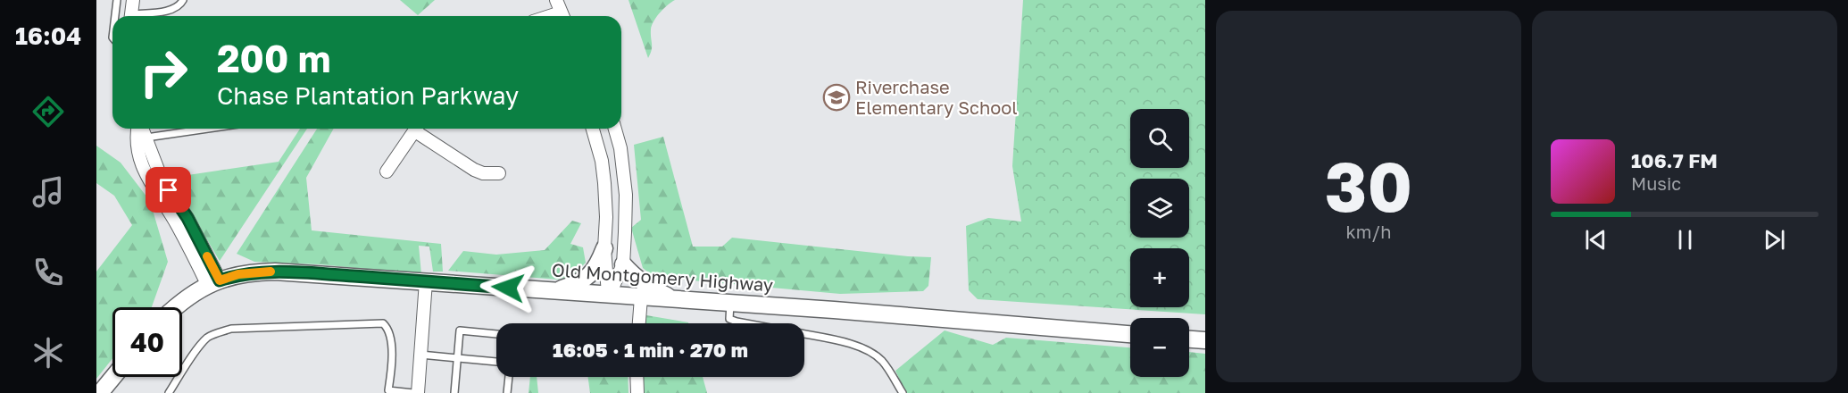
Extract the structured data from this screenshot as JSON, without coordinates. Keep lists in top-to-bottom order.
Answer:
{
  "streets": {
    "street": ["Old Montgomery Highway"]
  },
  "places": {
    "school or university": ["Riverchase Elementary School"]
  },
  "page": {
    "tabs": "16:04",
    "tile": ["30", "km/h"],
    "turn": ["200 m", "Chase Plantation Parkway"],
    "map_buttons": ["+", "−"],
    "song": ["106.7 FM", "Music"],
    "limit": "40",
    "trip": "16:05 · 1 min · 270 m"
  }
}
